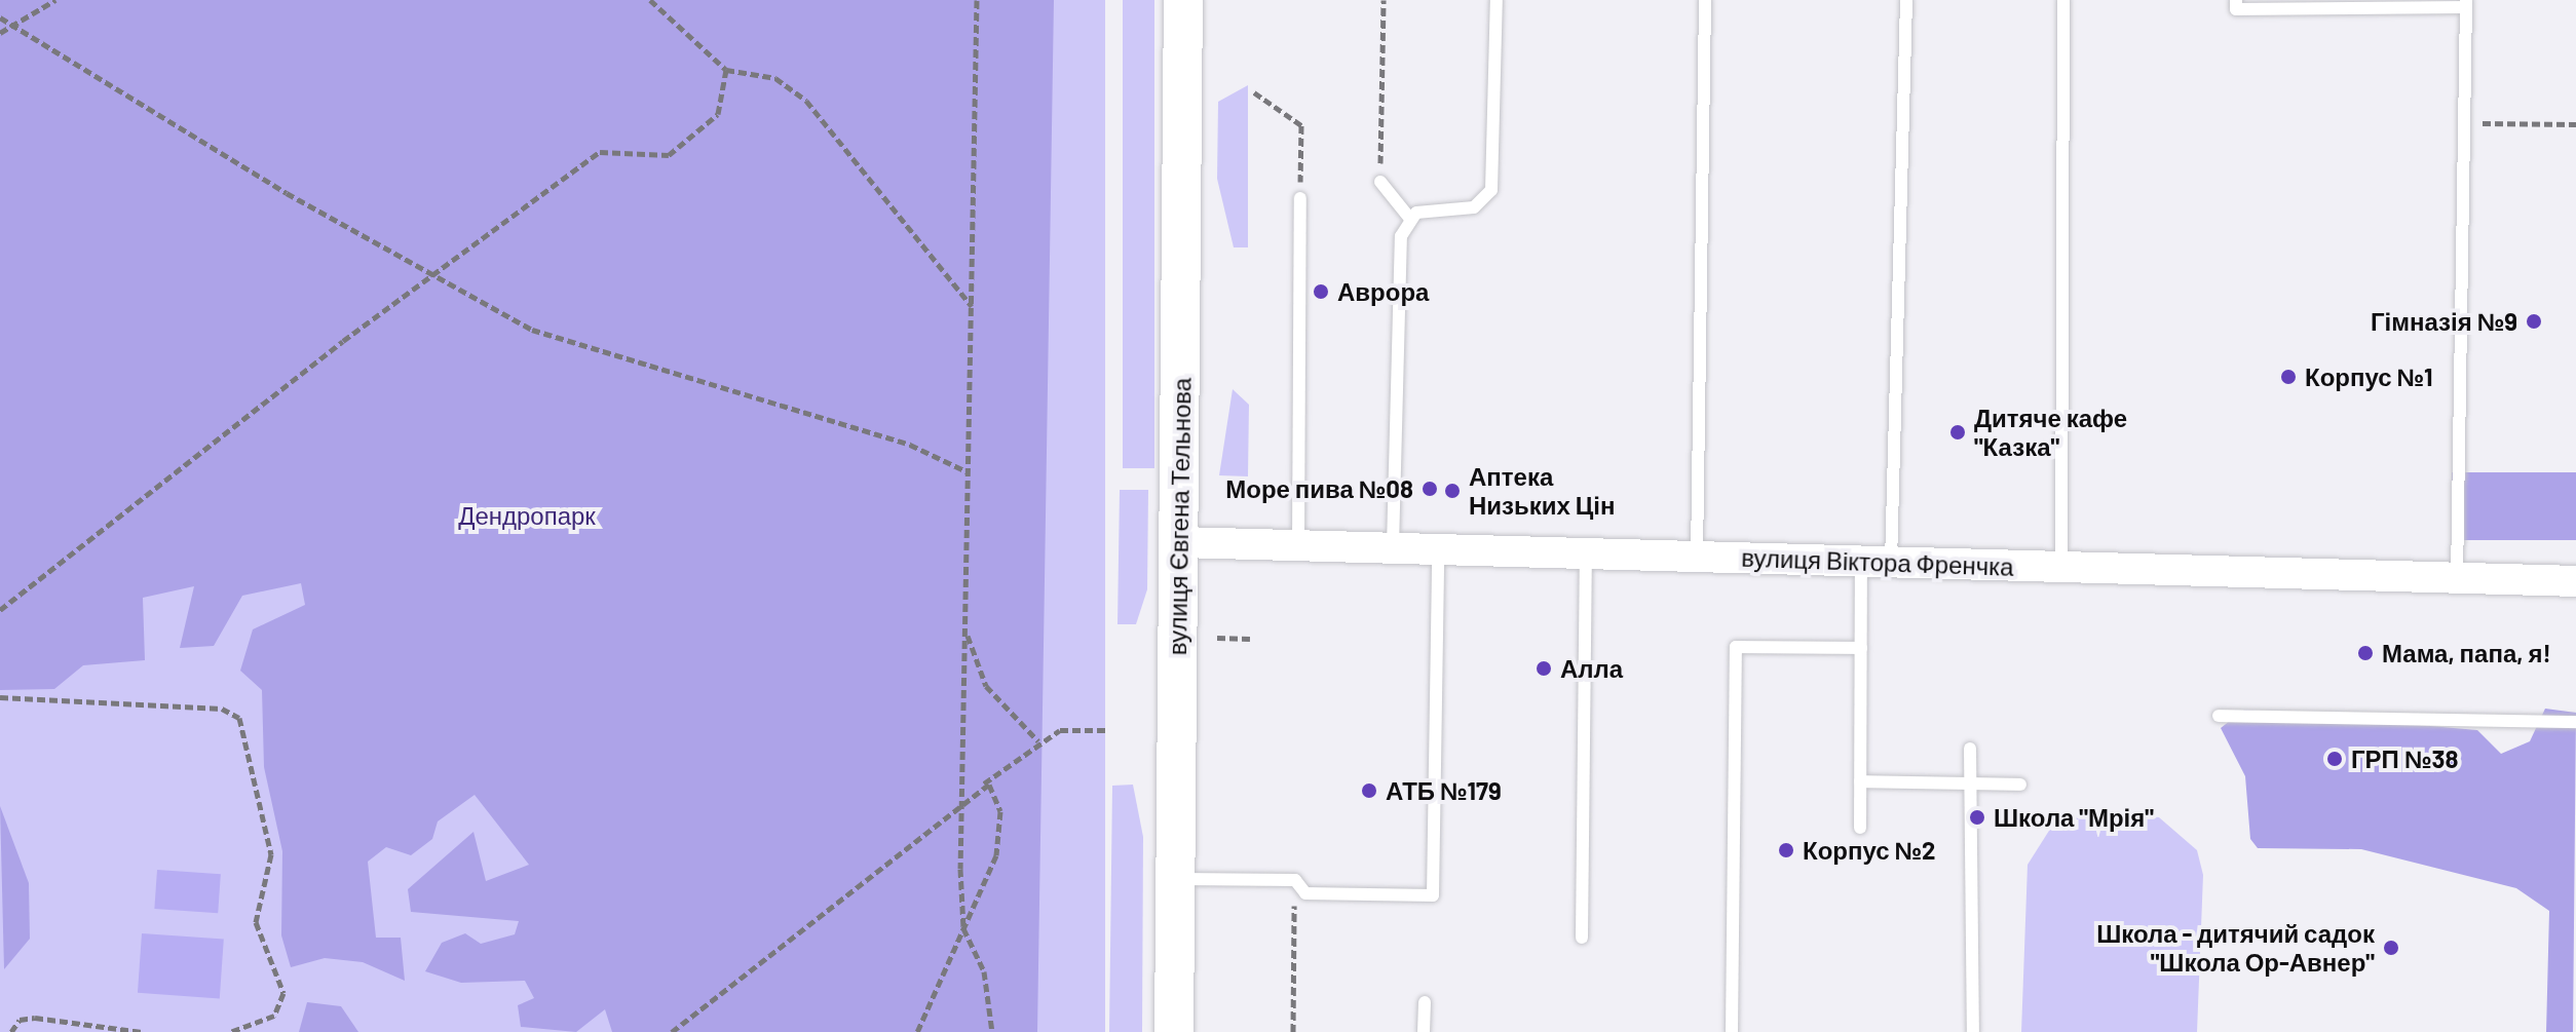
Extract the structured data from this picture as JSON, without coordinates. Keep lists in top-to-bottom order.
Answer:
{
  "streets": {
    "main road": ["вулиця Євгена Тельнова"],
    "street": ["вулиця Віктора Френчка"]
  },
  "crossings": [
    ["вулиця Євгена Тельнова", "вулиця Віктора Френчка"]
  ],
  "parks": ["Дендропарк"],
  "places": [
    "Аврора",
    "Гімназія №9",
    "Корпус №1",
    "Дитяче кафе \"Казка\"",
    "Море пива №08",
    "Аптека Низьких Цін",
    "Мама, папа, я!",
    "Алла",
    "ГРП №38",
    "АТБ №179",
    "Школа \"Мрія\"",
    "Корпус №2",
    "Школа - дитячий садок \"Школа Ор-Авнер\""
  ]
}
